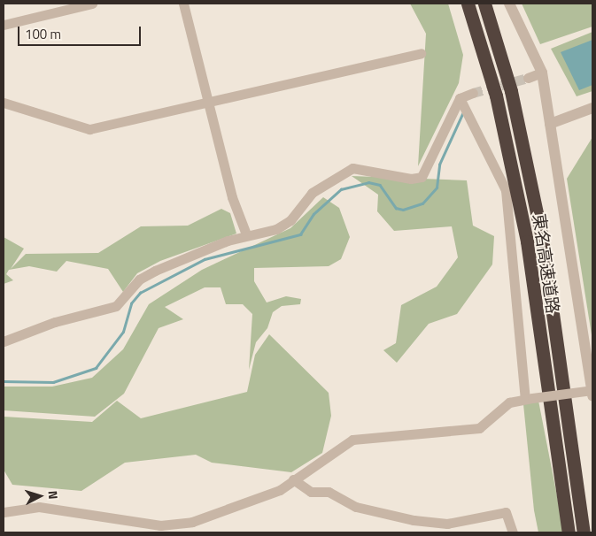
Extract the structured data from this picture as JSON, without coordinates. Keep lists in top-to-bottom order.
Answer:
{
  "streets": {
    "highway": ["東名高速道路"]
  },
  "scale_bar": "100 m",
  "north": "right"
}
